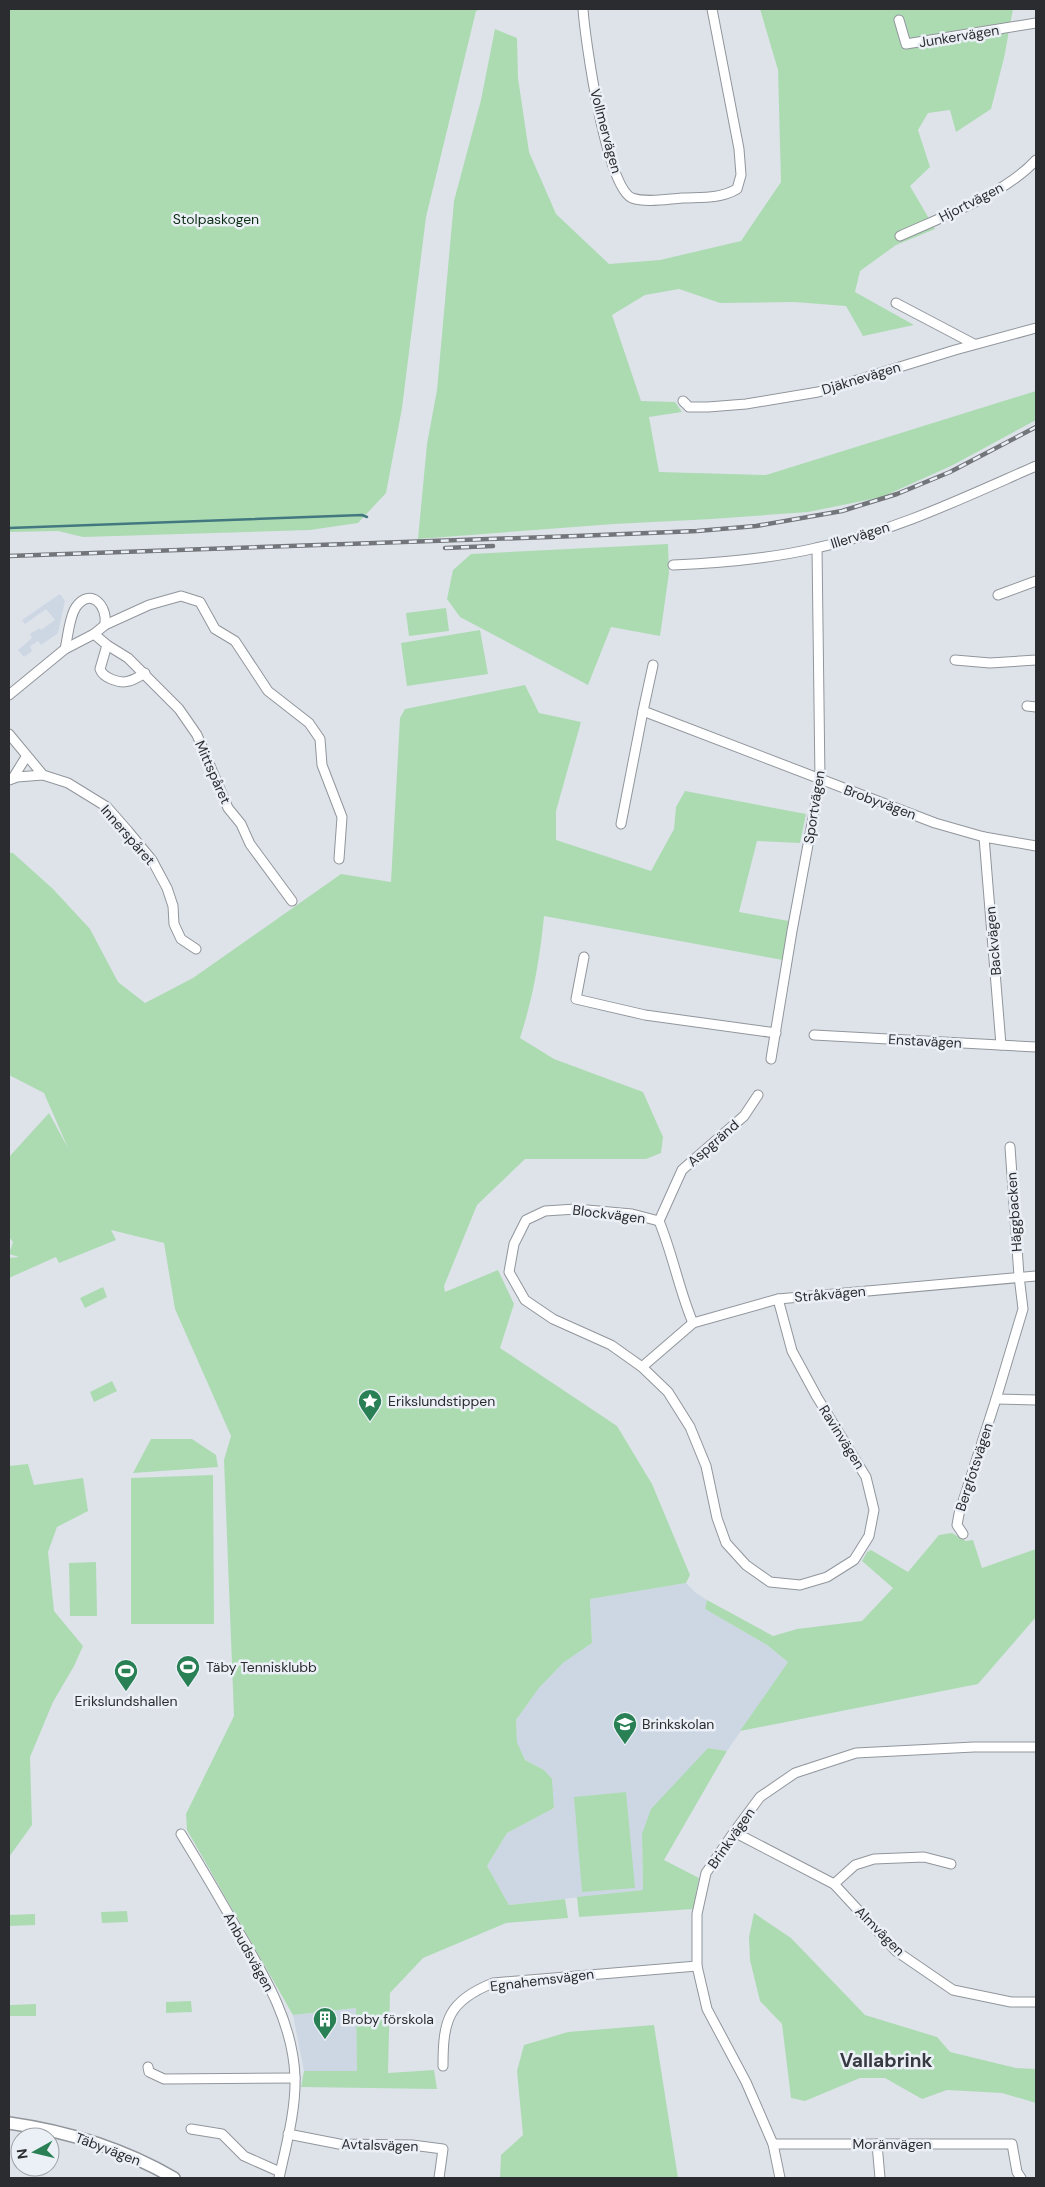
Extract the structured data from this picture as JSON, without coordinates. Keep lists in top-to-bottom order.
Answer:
{
  "streets": {
    "main road": ["Täbyvägen"],
    "street": [
      "Junkervägen",
      "Vollmervägen",
      "Hjortvägen",
      "Djäknevägen",
      "Illervägen",
      "Mittspåret",
      "Brobyvägen",
      "Sportvägen",
      "Innerspåret",
      "Backvägen",
      "Enstavägen",
      "Aspgränd",
      "Häggbacken",
      "Blockvägen",
      "Stråkvägen",
      "Ravinvägen",
      "Bergfotsvägen",
      "Brinkvägen",
      "Almvägen",
      "Anbudsvägen",
      "Egnahemsvägen",
      "Moränvägen",
      "Avtalsvägen"
    ]
  },
  "crossings": [
    ["Illervägen", "Sportvägen"],
    ["Brobyvägen", "Sportvägen"],
    ["Brobyvägen", "Backvägen"],
    ["Backvägen", "Enstavägen"],
    ["Aspgränd", "Blockvägen"],
    ["Häggbacken", "Stråkvägen"],
    ["Häggbacken", "Bergfotsvägen"],
    ["Blockvägen", "Stråkvägen"],
    ["Blockvägen", "Ravinvägen"],
    ["Stråkvägen", "Ravinvägen"],
    ["Stråkvägen", "Bergfotsvägen"],
    ["Brinkvägen", "Almvägen"],
    ["Brinkvägen", "Egnahemsvägen"],
    ["Brinkvägen", "Moränvägen"],
    ["Anbudsvägen", "Avtalsvägen"]
  ],
  "districts": ["Vallabrink"],
  "parks": ["Stolpaskogen"],
  "places": {
    "place": ["Erikslundstippen"],
    "sports": ["Täby Tennisklubb", "Erikslundshallen"],
    "school or university": ["Brinkskolan"],
    "building": ["Broby förskola"]
  },
  "north": "left"
}
